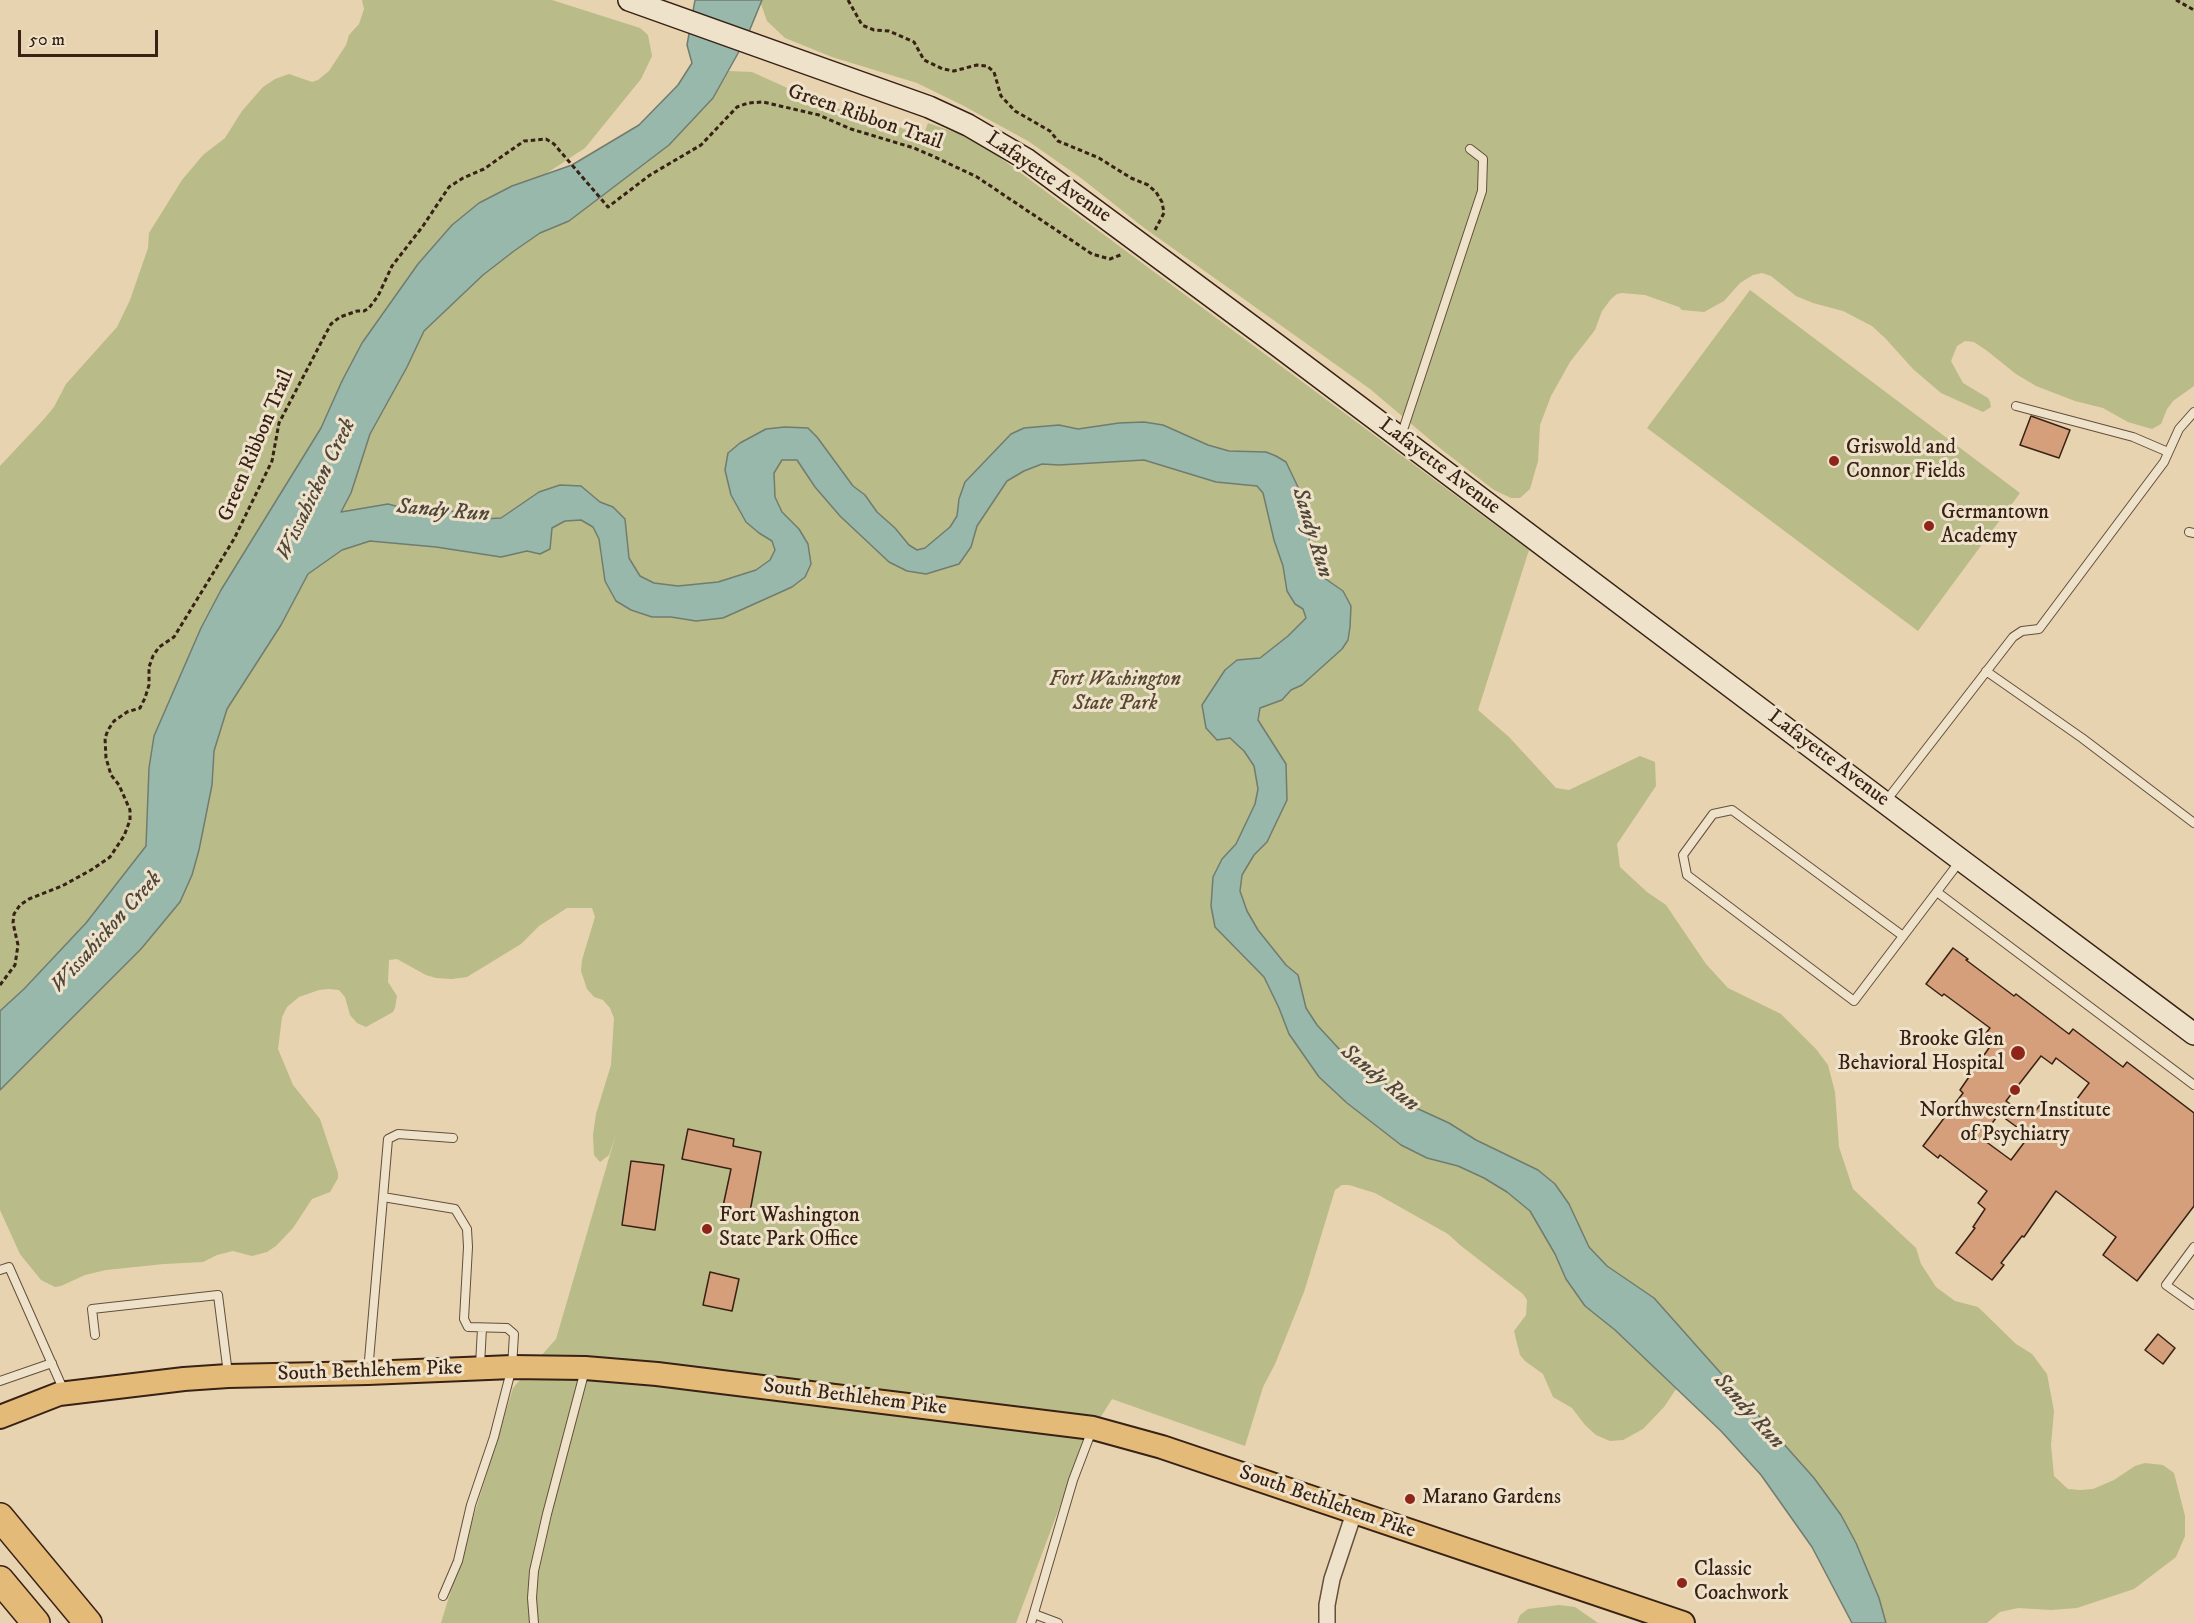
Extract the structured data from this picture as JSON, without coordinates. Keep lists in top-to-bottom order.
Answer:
{
  "streets": {
    "main road": ["Lafayette Avenue", "South Bethlehem Pike"],
    "path": ["Green Ribbon Trail"]
  },
  "water": ["Wissahickon Creek", "Sandy Run"],
  "parks": ["Fort Washington State Park"],
  "places": [
    "Griswold and Connor Fields",
    "Germantown Academy",
    "Brooke Glen Behavioral Hospital",
    "Northwestern Institute of Psychiatry",
    "Fort Washington State Park Office",
    "Marano Gardens",
    "Classic Coachwork"
  ],
  "scale_bar": "50 m"
}
